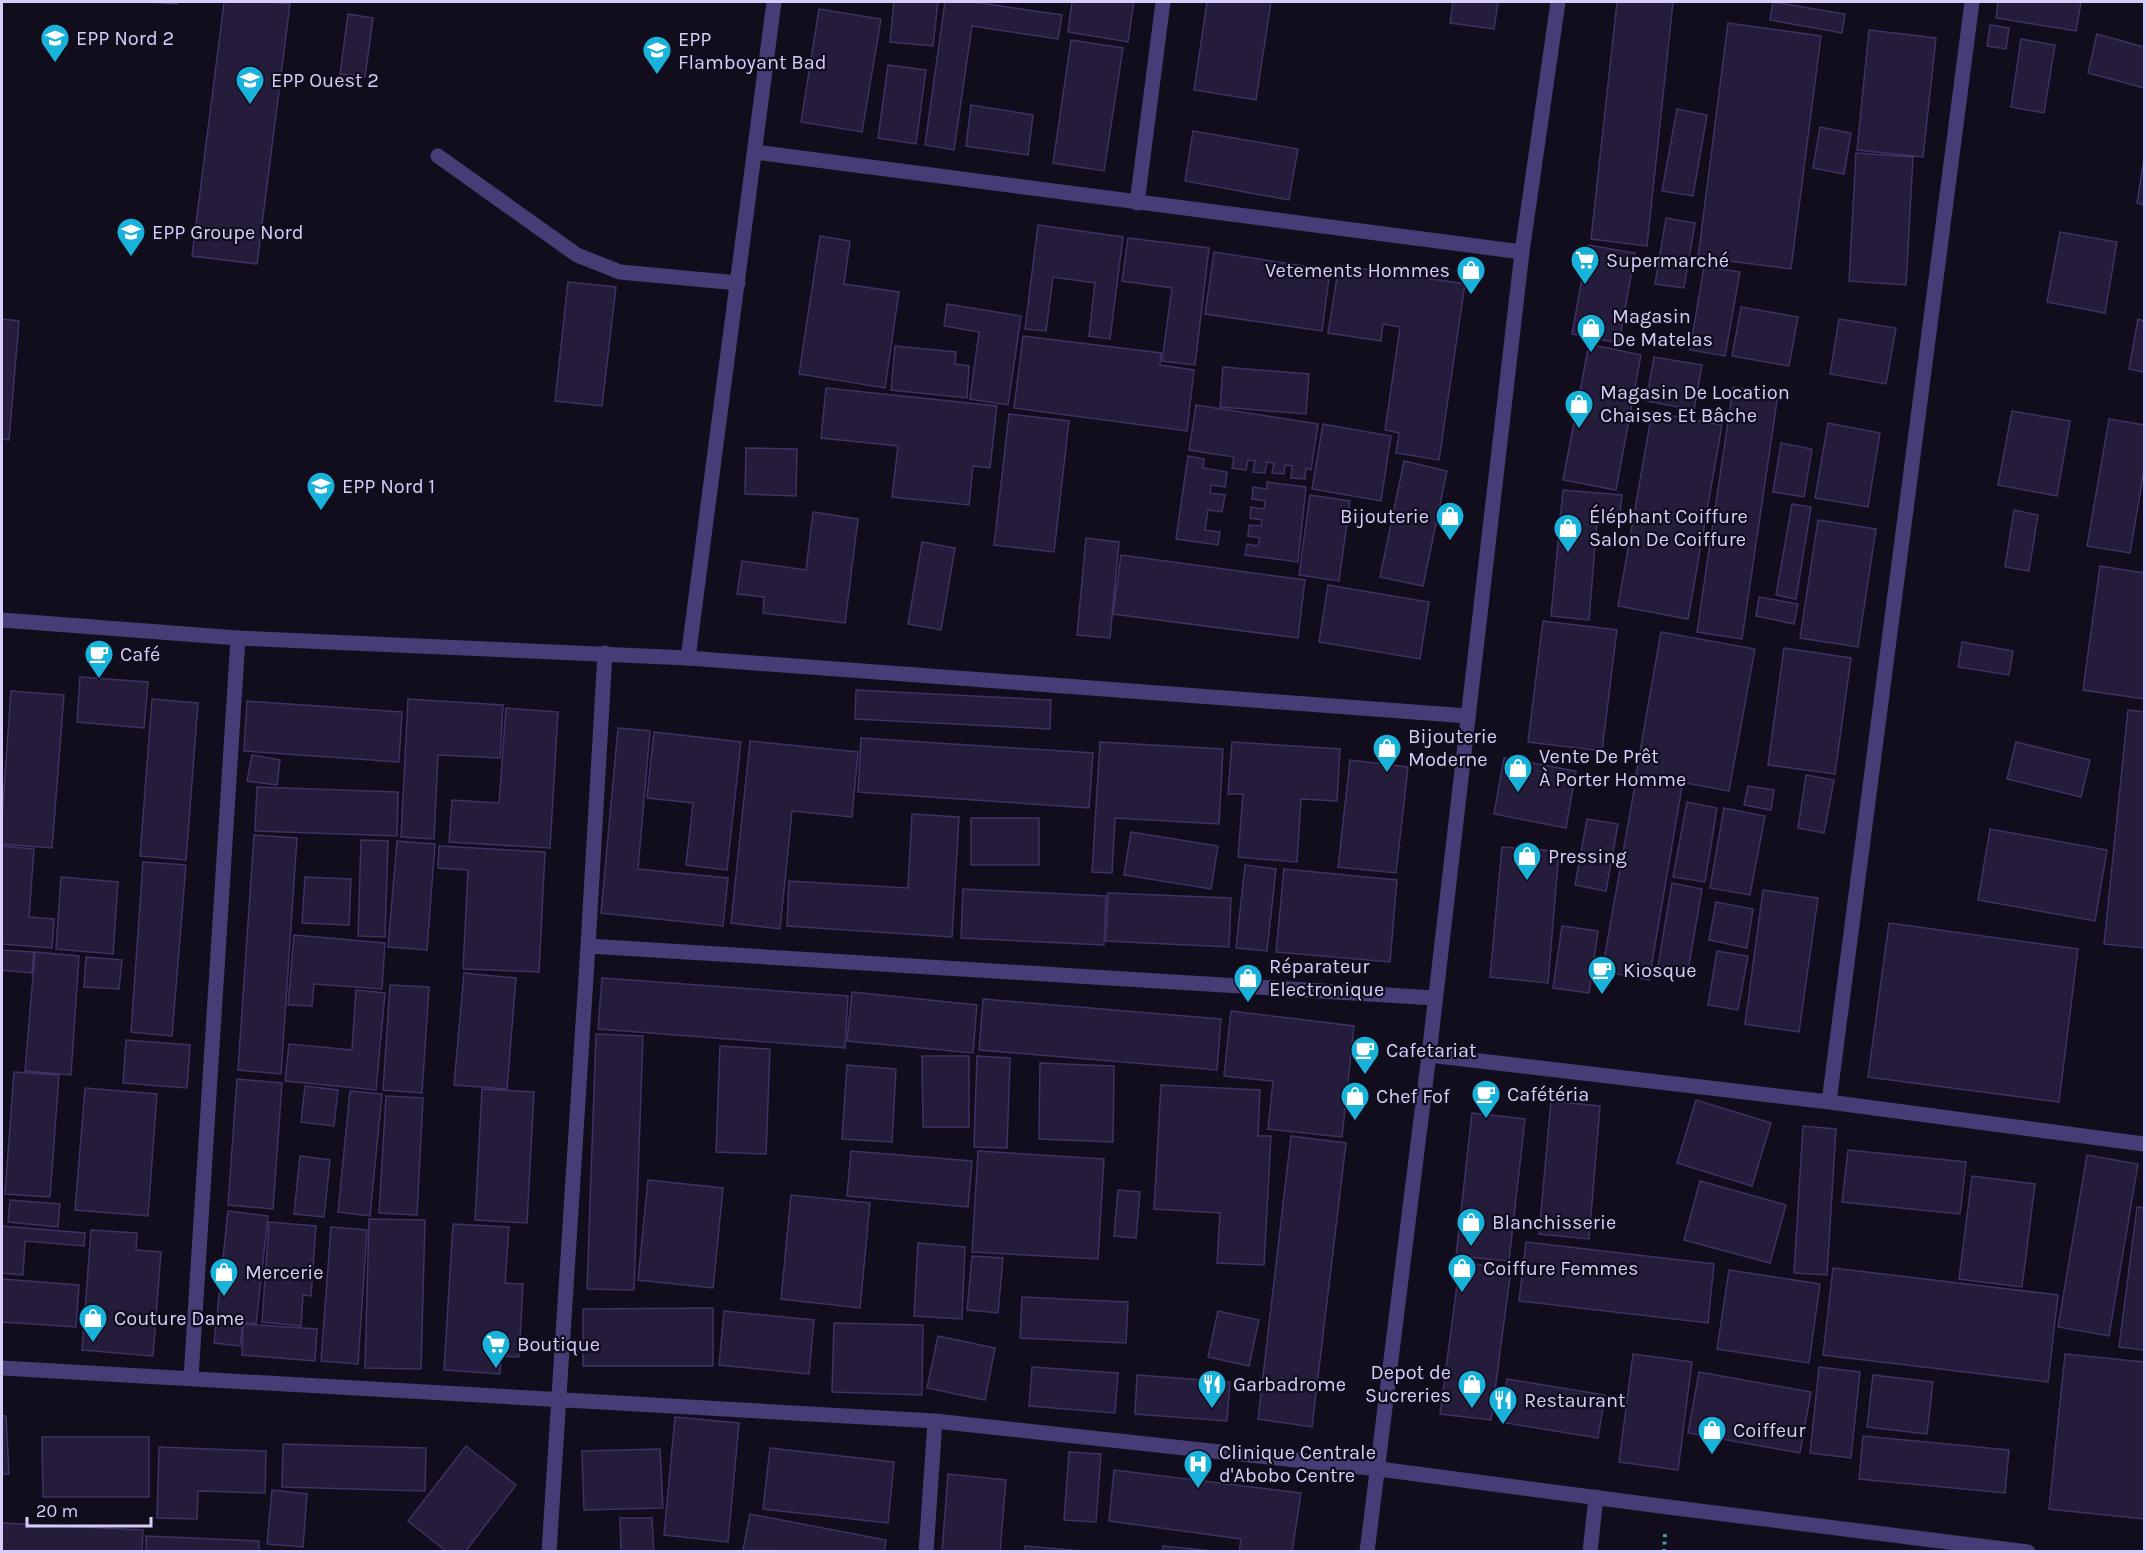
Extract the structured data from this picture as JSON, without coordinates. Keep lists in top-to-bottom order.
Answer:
{
  "places": {
    "school or university": [
      "EPP Nord 2",
      "EPP Flamboyant Bad",
      "EPP Ouest 2",
      "EPP Groupe Nord",
      "EPP Nord 1"
    ],
    "supermarket": ["Supermarché", "Boutique"],
    "shop": [
      "Vetements Hommes",
      "Magasin De Matelas",
      "Magasin De Location Chaises Et Bâche",
      "Bijouterie",
      "Éléphant Coiffure Salon De Coiffure",
      "Bijouterie Moderne",
      "Vente De Prêt À Porter Homme",
      "Pressing",
      "Réparateur Electronique",
      "Chef Fof",
      "Blanchisserie",
      "Coiffure Femmes",
      "Mercerie",
      "Couture Dame",
      "Depot de Sucreries",
      "Coiffeur"
    ],
    "cafe": [
      "Café",
      "Kiosque",
      "Cafetariat",
      "Cafétéria"
    ],
    "restaurant": ["Garbadrome", "Restaurant"],
    "hospital": ["Clinique Centrale d'Abobo Centre"]
  },
  "scale_bar": "20 m"
}
